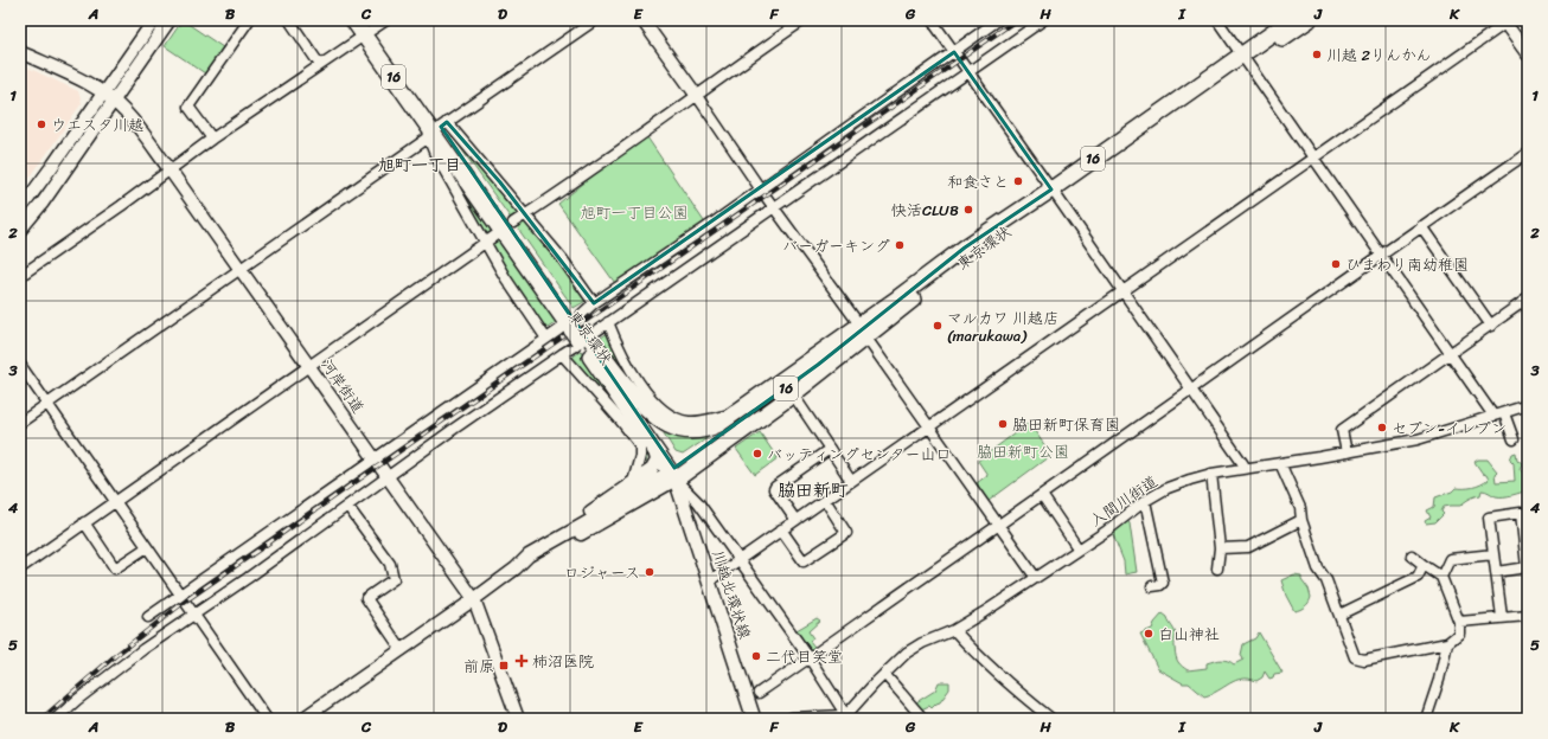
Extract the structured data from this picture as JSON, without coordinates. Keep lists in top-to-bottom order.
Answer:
{
  "streets": {
    "highway": ["16", "東京環状"],
    "main road": ["川越北環状線"],
    "street": ["河岸街道", "入間川街道"]
  },
  "crossings": [
    ["東京環状", "川越北環状線"]
  ],
  "districts": ["旭町一丁目", "脇田新町"],
  "parks": ["旭町一丁目公園", "脇田新町公園"],
  "places": {
    "other": [
      "川越 2りんかん",
      "ウエスタ川越",
      "和食さと",
      "快活CLUB",
      "バーガーキング",
      "ひまわり南幼稚園",
      "マルカワ 川越店 (marukawa)",
      "脇田新町保育園",
      "セブン-イレブン",
      "バッティングセンター山口",
      "ロジャース",
      "白山神社",
      "二代目笑堂"
    ],
    "health": ["柿沼医院"],
    "transit": ["前原"]
  },
  "grid": {
    "columns": [
      "A",
      "B",
      "C",
      "D",
      "E",
      "F",
      "G",
      "H",
      "I",
      "J",
      "K"
    ],
    "rows": [
      "1",
      "2",
      "3",
      "4",
      "5"
    ]
  }
}
